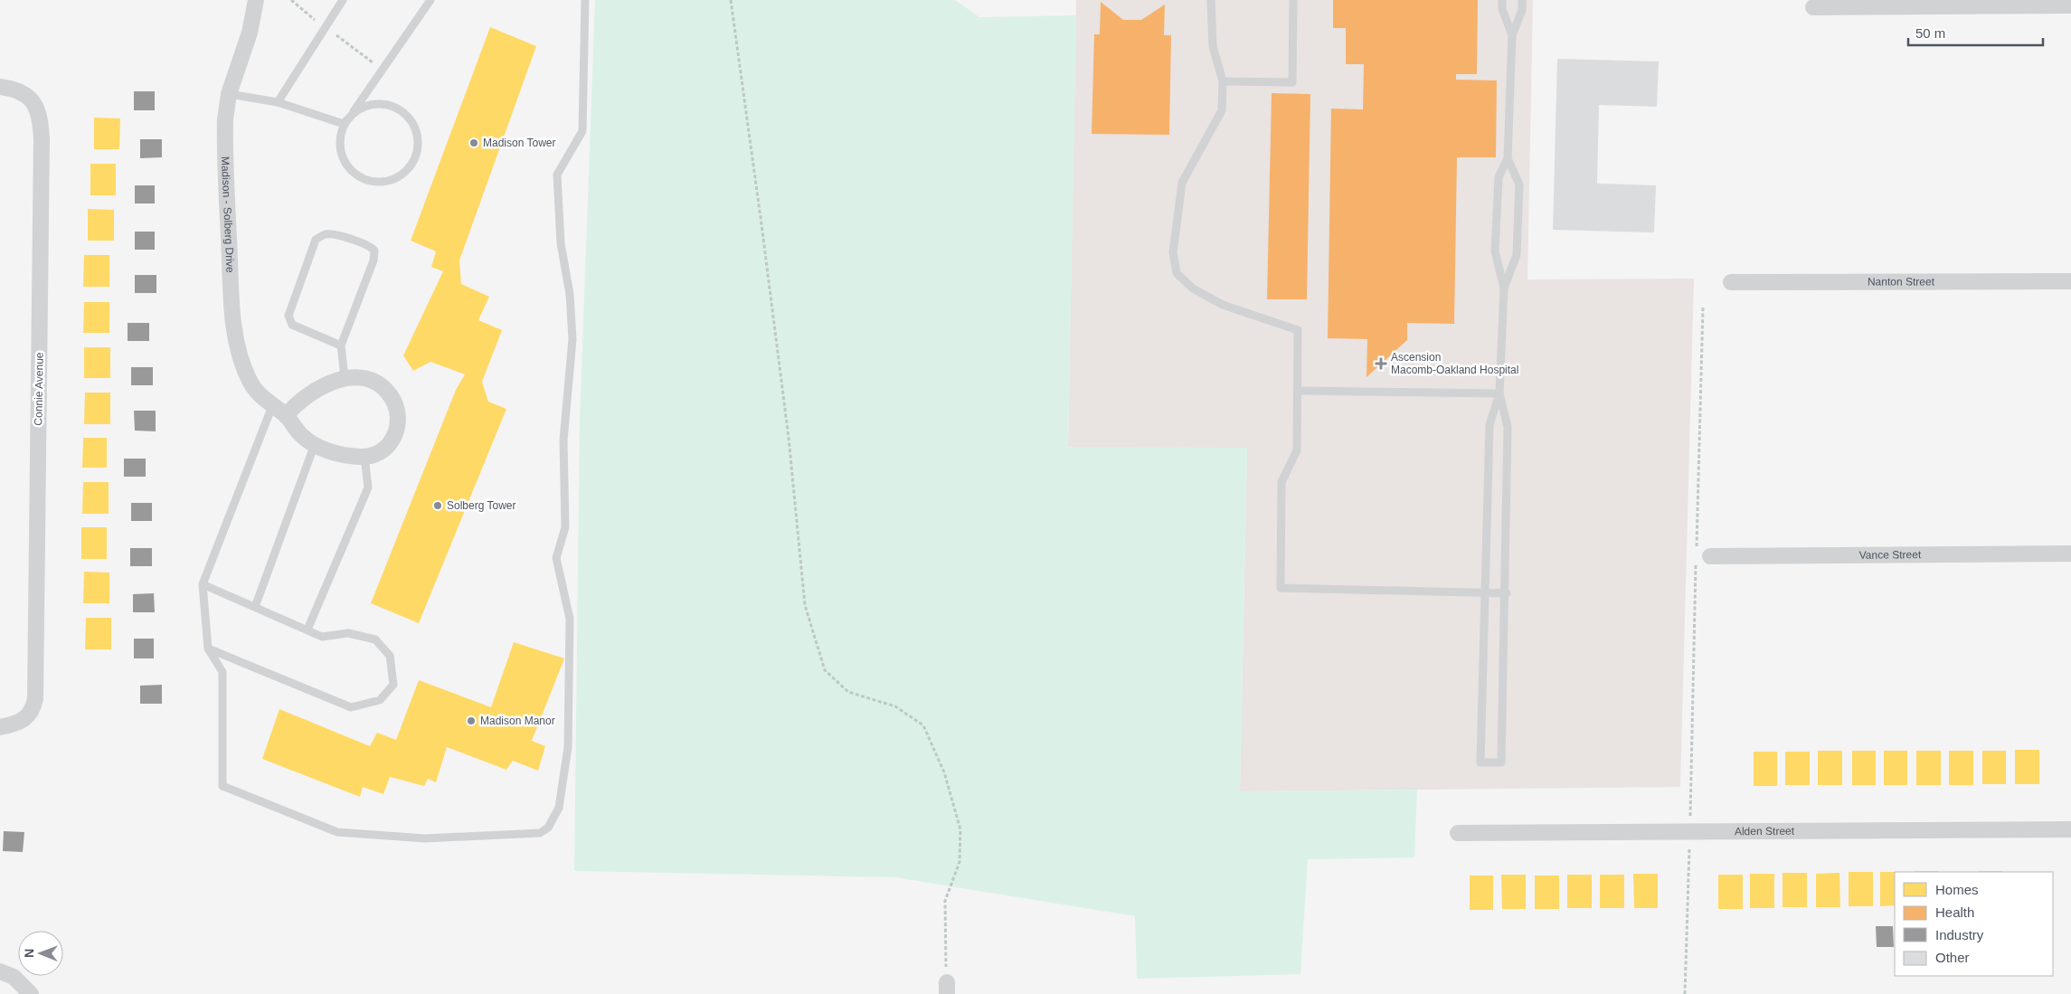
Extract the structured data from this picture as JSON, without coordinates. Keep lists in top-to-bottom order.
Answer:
{
  "streets": {
    "street": [
      "Madison - Solberg Drive",
      "Nanton Street",
      "Connie Avenue",
      "Vance Street",
      "Alden Street"
    ]
  },
  "places": {
    "other": ["Madison Tower", "Solberg Tower", "Madison Manor"],
    "health": ["Ascension Macomb-Oakland Hospital"]
  },
  "legend": [
    "Homes",
    "Health",
    "Industry",
    "Other"
  ],
  "scale_bar": "50 m",
  "north": "left"
}
